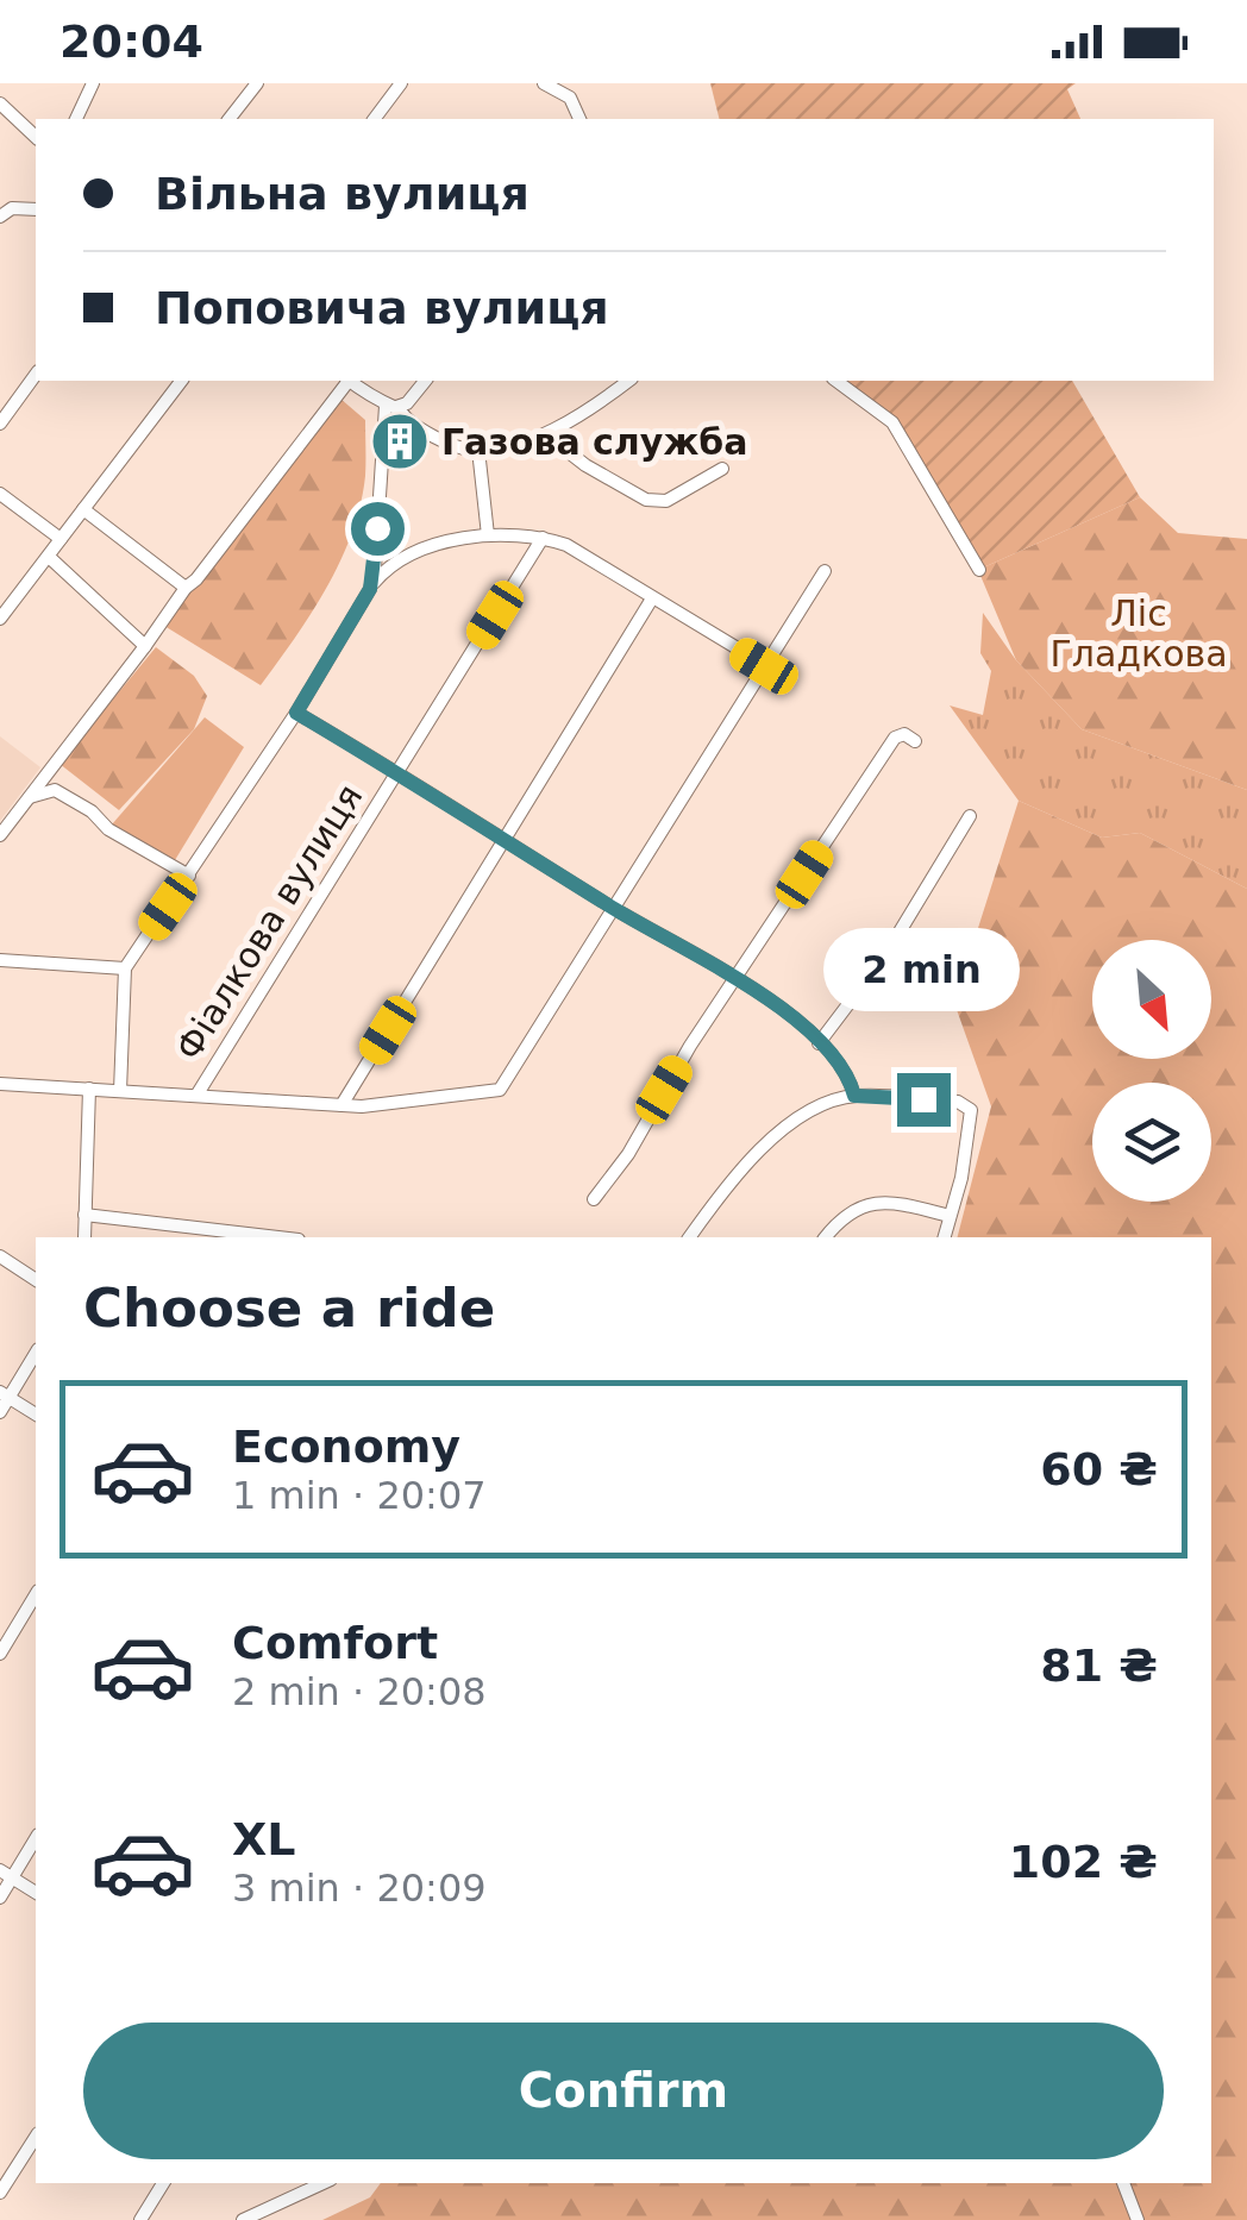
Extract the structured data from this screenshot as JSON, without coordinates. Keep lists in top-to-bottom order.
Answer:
{
  "streets": {
    "street": ["Фіалкова вулиця"]
  },
  "parks": ["Ліс Гладкова"],
  "places": {
    "building": ["Газова служба"]
  },
  "north": "bottom right",
  "page": {
    "status": "20:04",
    "banner": ["Вільна вулиця", "Поповича вулиця"],
    "bubble": "2 min",
    "heading": "Choose a ride",
    "list": [
      {
        "name": "Economy",
        "note": "1 min · 20:07",
        "value": "60 ₴"
      },
      {
        "name": "Comfort",
        "note": "2 min · 20:08",
        "value": "81 ₴"
      },
      {
        "name": "XL",
        "note": "3 min · 20:09",
        "value": "102 ₴"
      }
    ],
    "buttons": "Confirm"
  }
}
